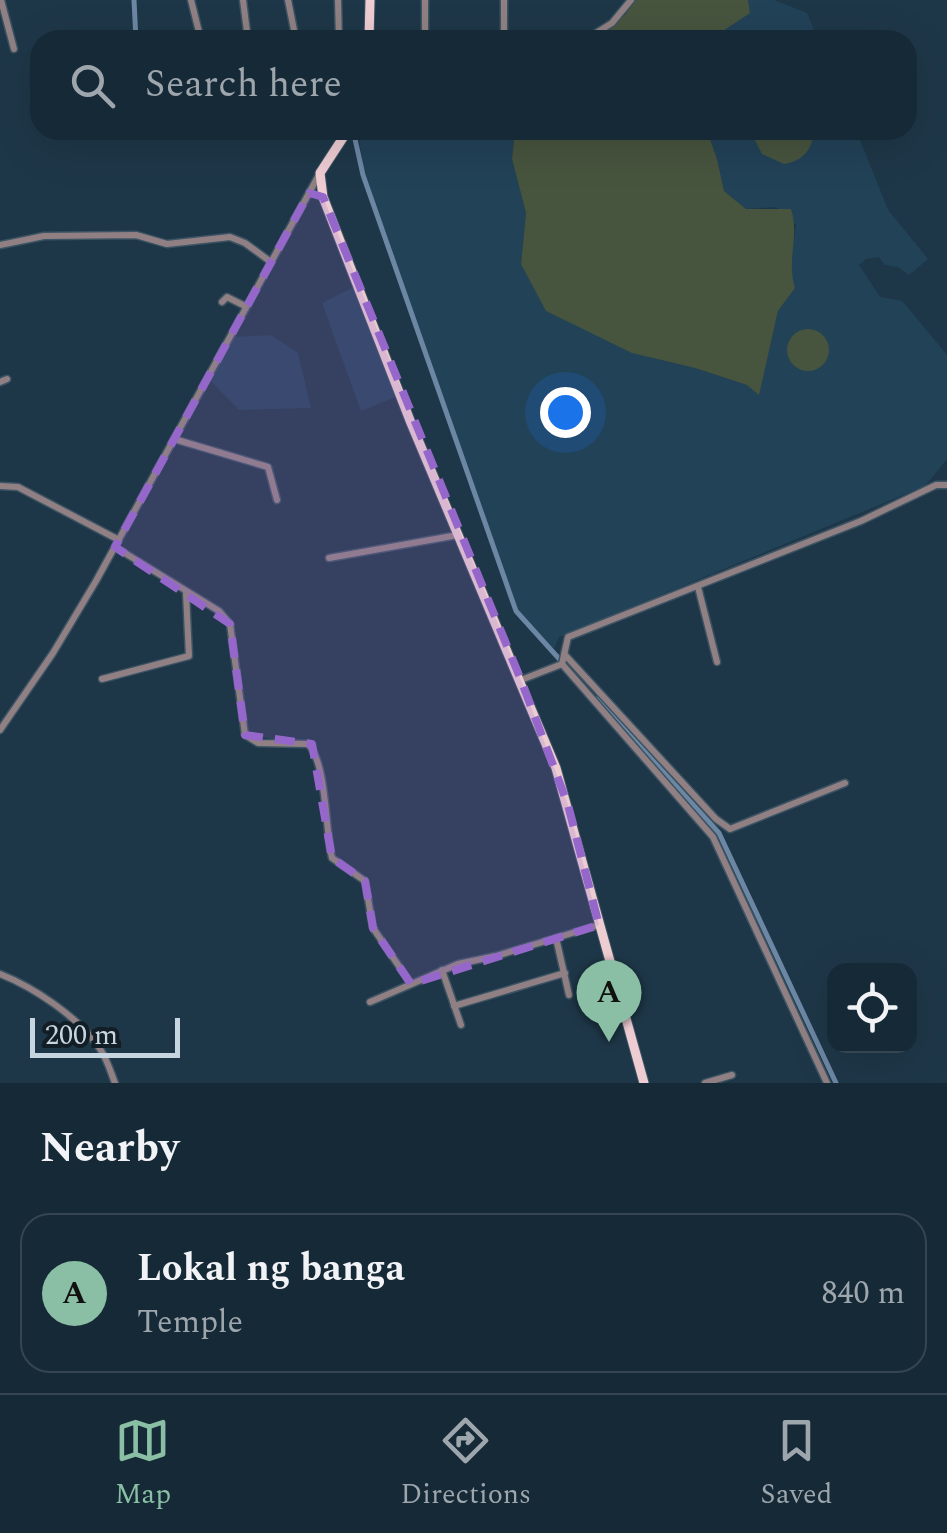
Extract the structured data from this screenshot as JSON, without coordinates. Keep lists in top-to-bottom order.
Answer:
{
  "scale_bar": "200 m",
  "page": {
    "search": "Search here",
    "pins": "A",
    "scale": "200 m",
    "heading": "Nearby",
    "list": [
      {
        "mark": "A",
        "name": "Lokal ng banga",
        "note": "Temple",
        "value": "840 m"
      }
    ],
    "nav": ["Map", "Directions", "Saved"]
  }
}
